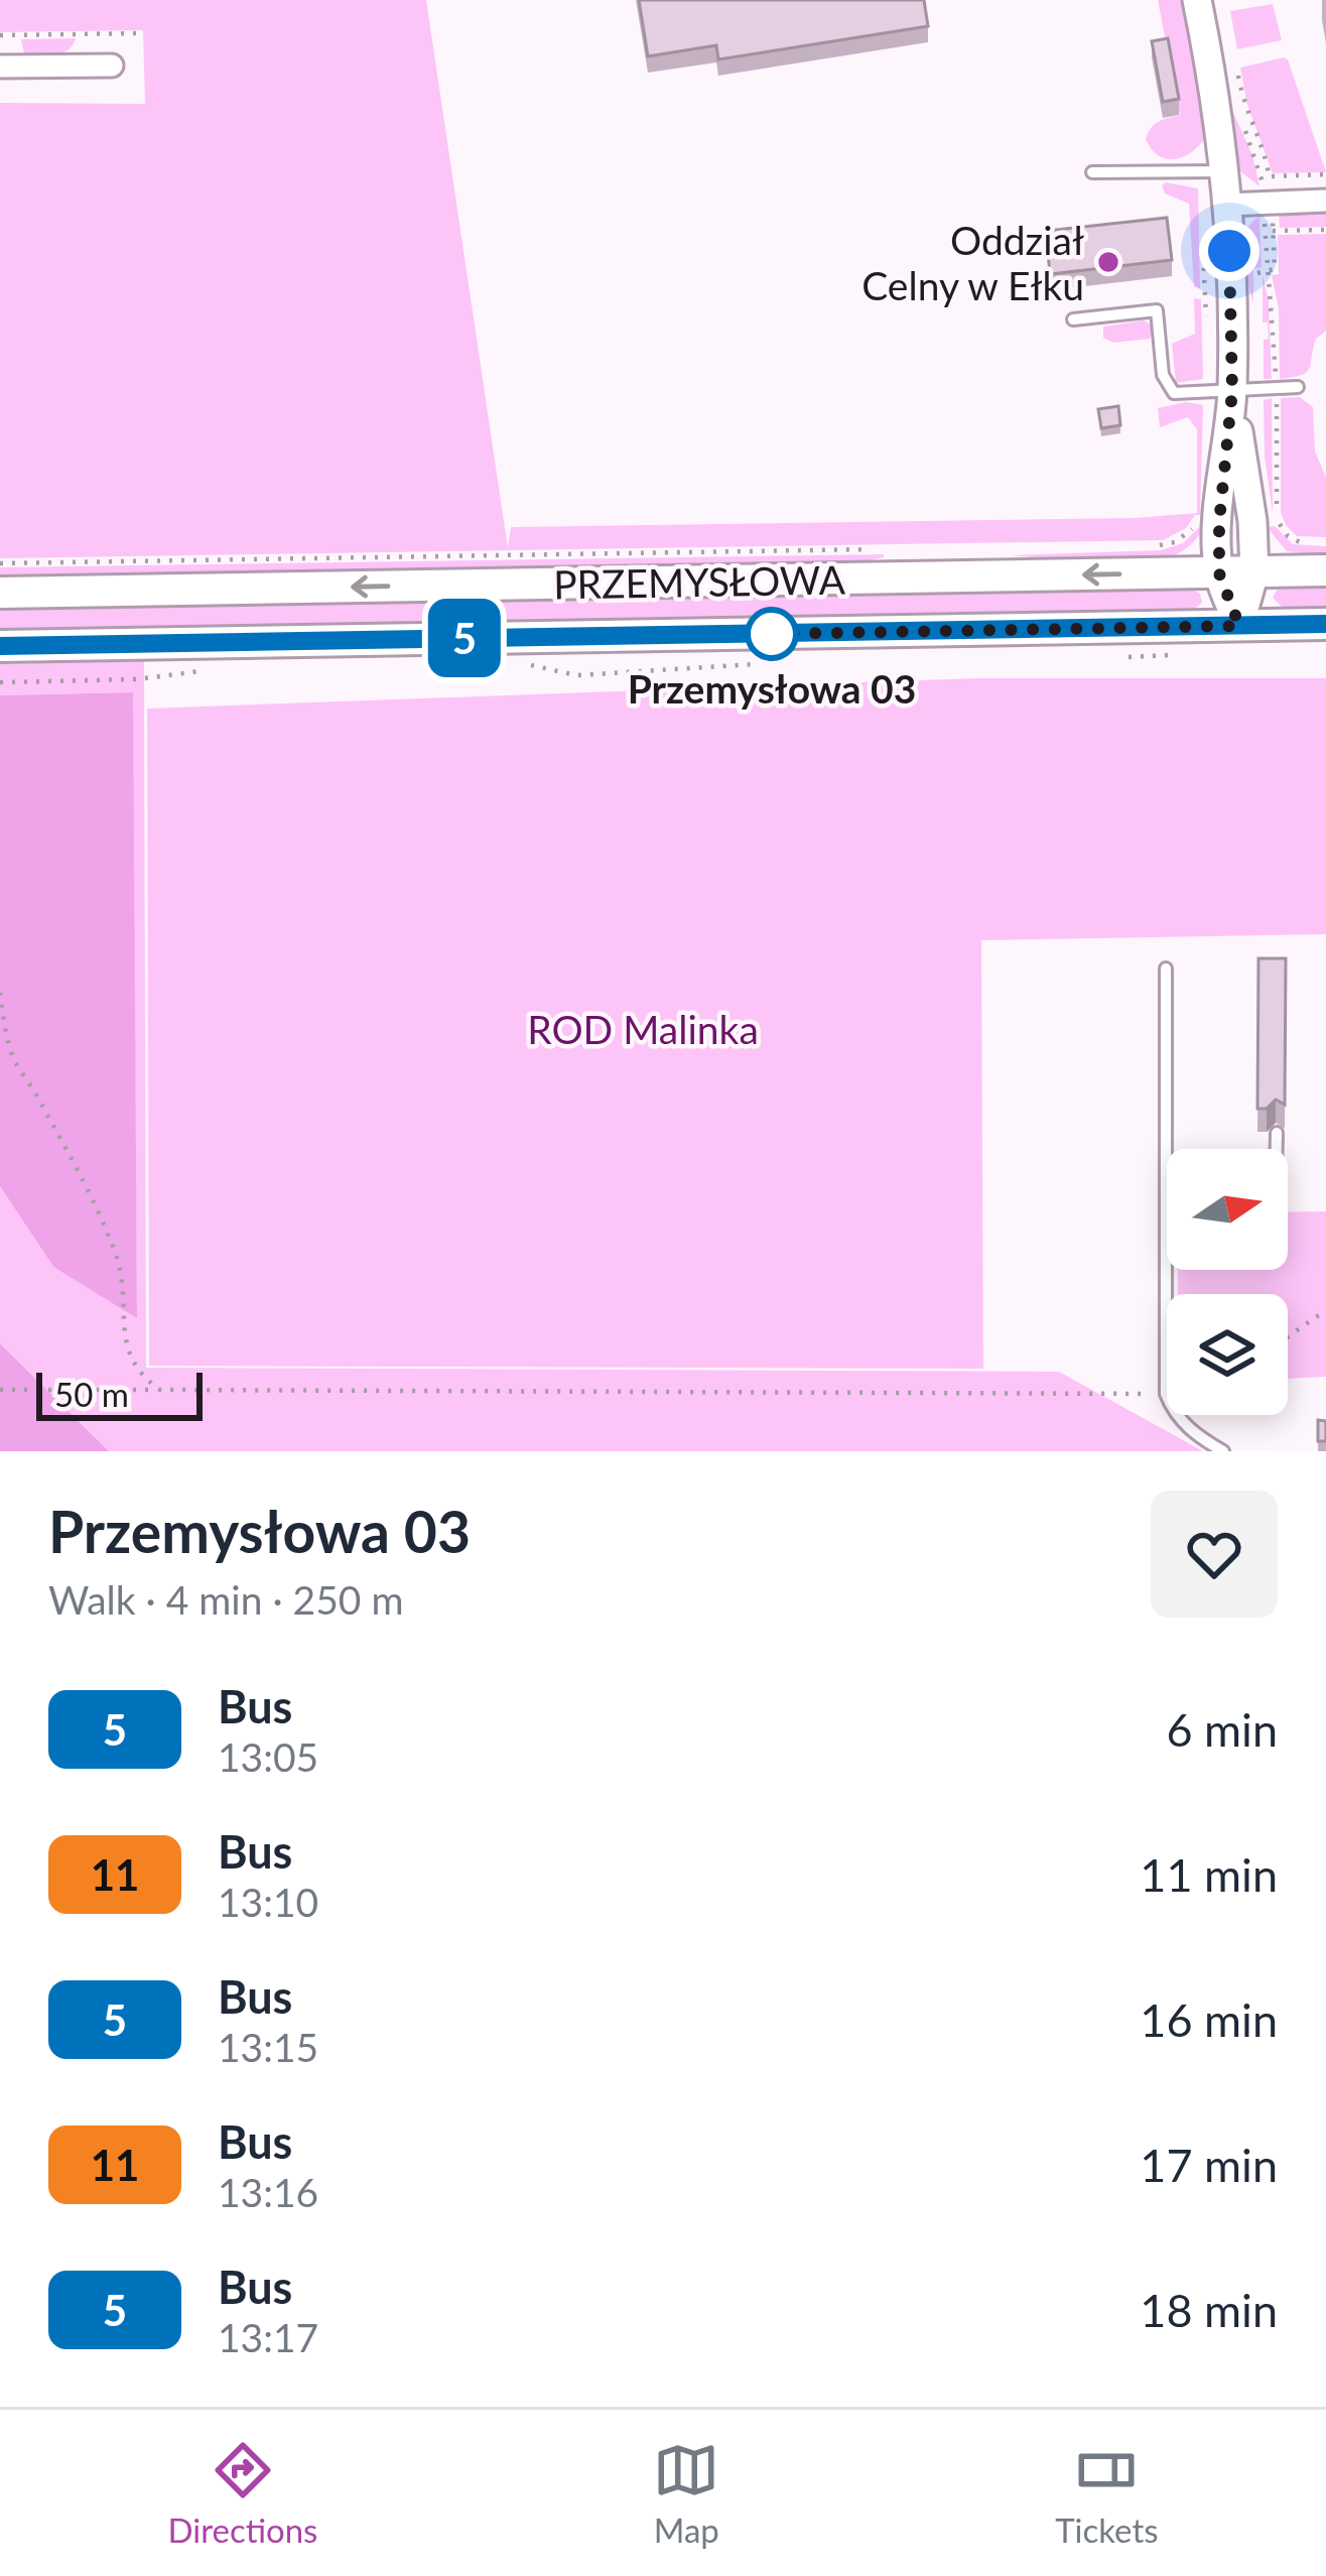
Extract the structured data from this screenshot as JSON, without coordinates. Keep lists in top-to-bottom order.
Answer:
{
  "streets": {
    "main road": ["PRZEMYSŁOWA"]
  },
  "parks": ["ROD Malinka"],
  "places": ["Oddział Celny w Ełku", "Przemysłowa 03"],
  "lines": ["bus line 5"],
  "scale_bar": "50 m",
  "north": "right",
  "page": {
    "on_map": "5",
    "scale": "50 m",
    "heading": ["Przemysłowa 03", "Walk · 4 min · 250 m"],
    "list": [
      {
        "mark": "5",
        "name": "Bus",
        "note": "13:05",
        "value": "6 min"
      },
      {
        "mark": "11",
        "name": "Bus",
        "note": "13:10",
        "value": "11 min"
      },
      {
        "mark": "5",
        "name": "Bus",
        "note": "13:15",
        "value": "16 min"
      },
      {
        "mark": "11",
        "name": "Bus",
        "note": "13:16",
        "value": "17 min"
      },
      {
        "mark": "5",
        "name": "Bus",
        "note": "13:17",
        "value": "18 min"
      }
    ],
    "tabs": ["Directions", "Map", "Tickets"]
  }
}
